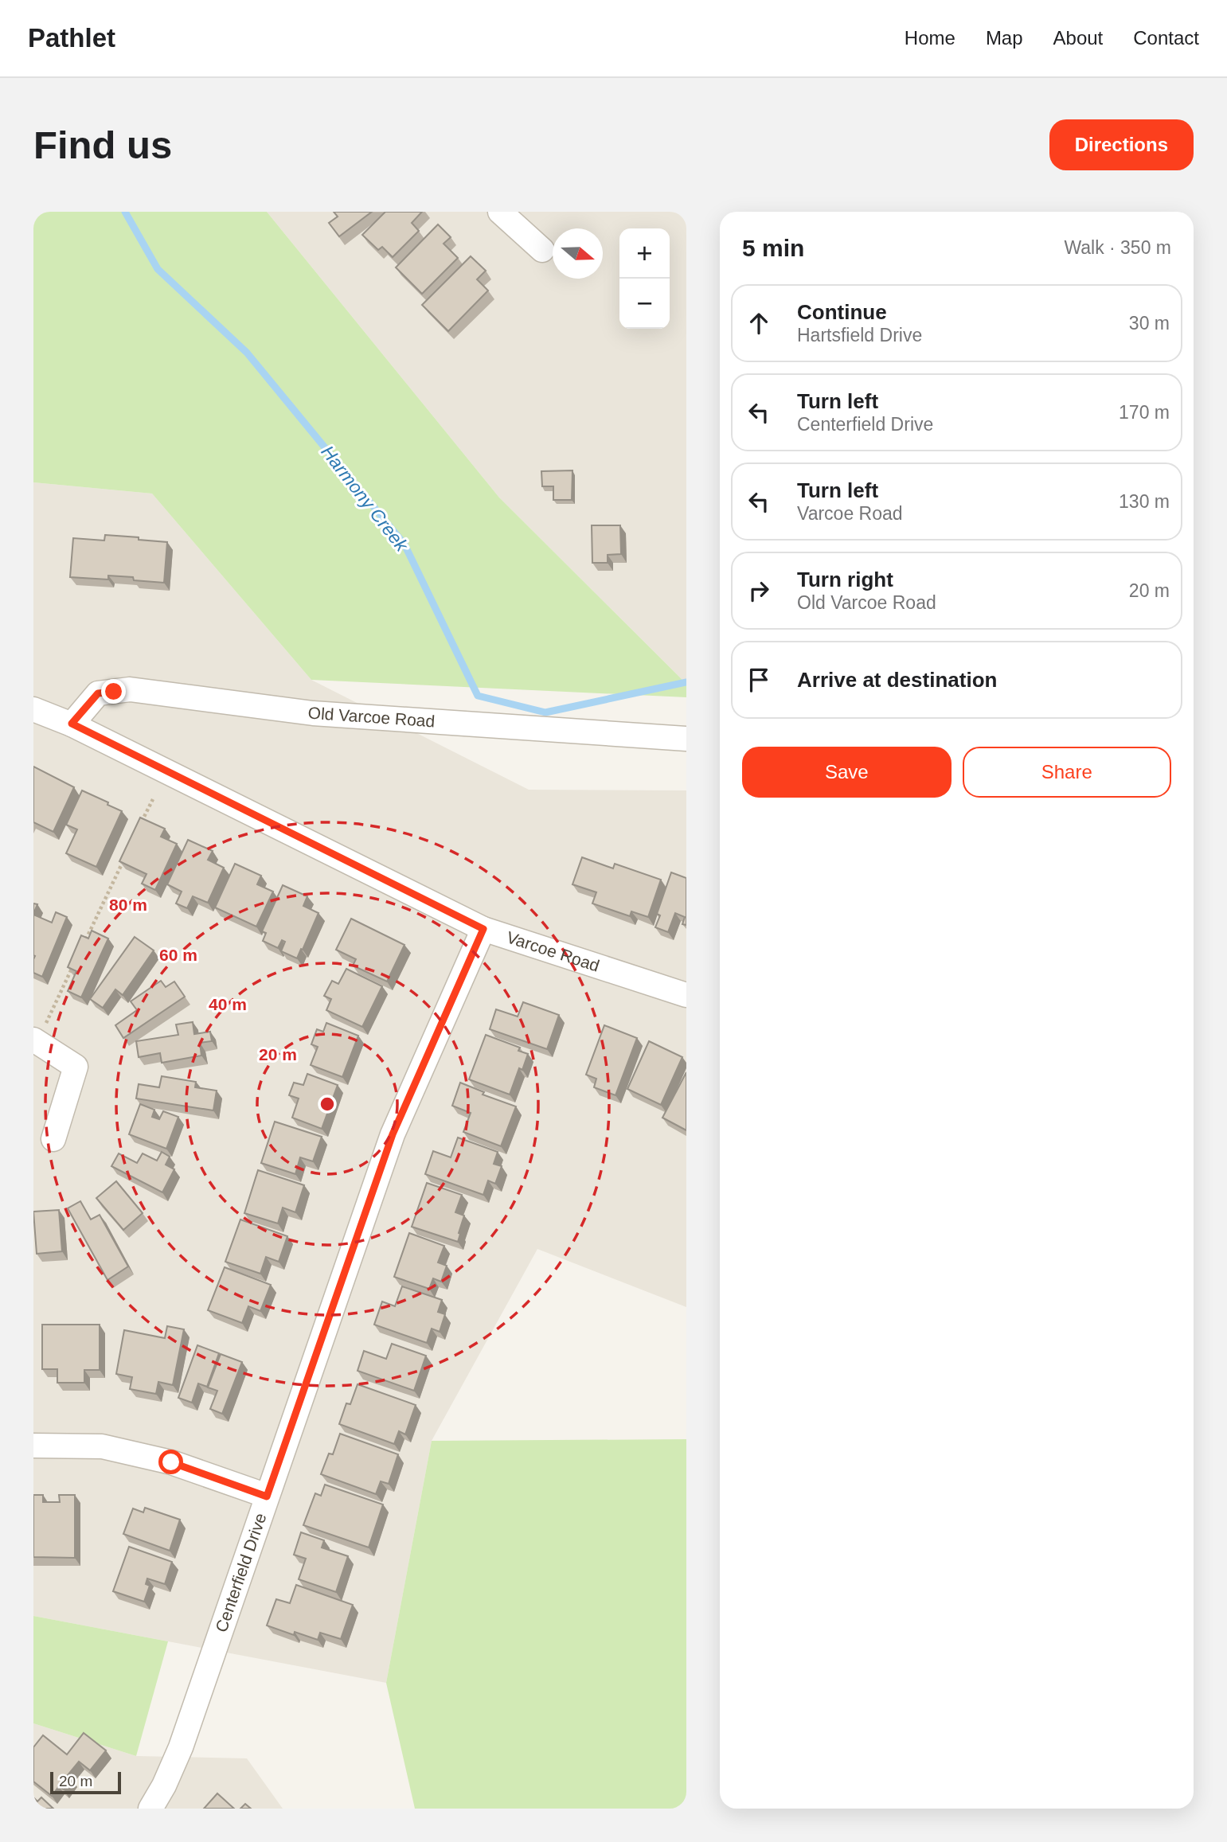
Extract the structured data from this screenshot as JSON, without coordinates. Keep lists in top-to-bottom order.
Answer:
{
  "streets": {
    "street": ["Old Varcoe Road", "Varcoe Road", "Centerfield Drive"]
  },
  "crossings": [
    ["Old Varcoe Road", "Varcoe Road"],
    ["Varcoe Road", "Centerfield Drive"]
  ],
  "water": ["Harmony Creek"],
  "scale_bar": "20 m",
  "north": "right",
  "page": {
    "header": "Pathlet",
    "nav": [
      "Home",
      "Map",
      "About",
      "Contact"
    ],
    "buttons": [
      "Directions",
      ["Save", "Share"]
    ],
    "title": "Find us",
    "heading": ["5 min", "Walk · 350 m"],
    "map_buttons": ["+", "−"],
    "list": [
      ["Continue", "Hartsfield Drive", "30 m"],
      ["Turn left", "Centerfield Drive", "170 m"],
      ["Turn left", "Varcoe Road", "130 m"],
      ["Turn right", "Old Varcoe Road", "20 m"],
      "Arrive at destination"
    ],
    "scale": "20 m"
  },
  "rings": [
    "80 m",
    "60 m",
    "40 m",
    "20 m"
  ]
}
